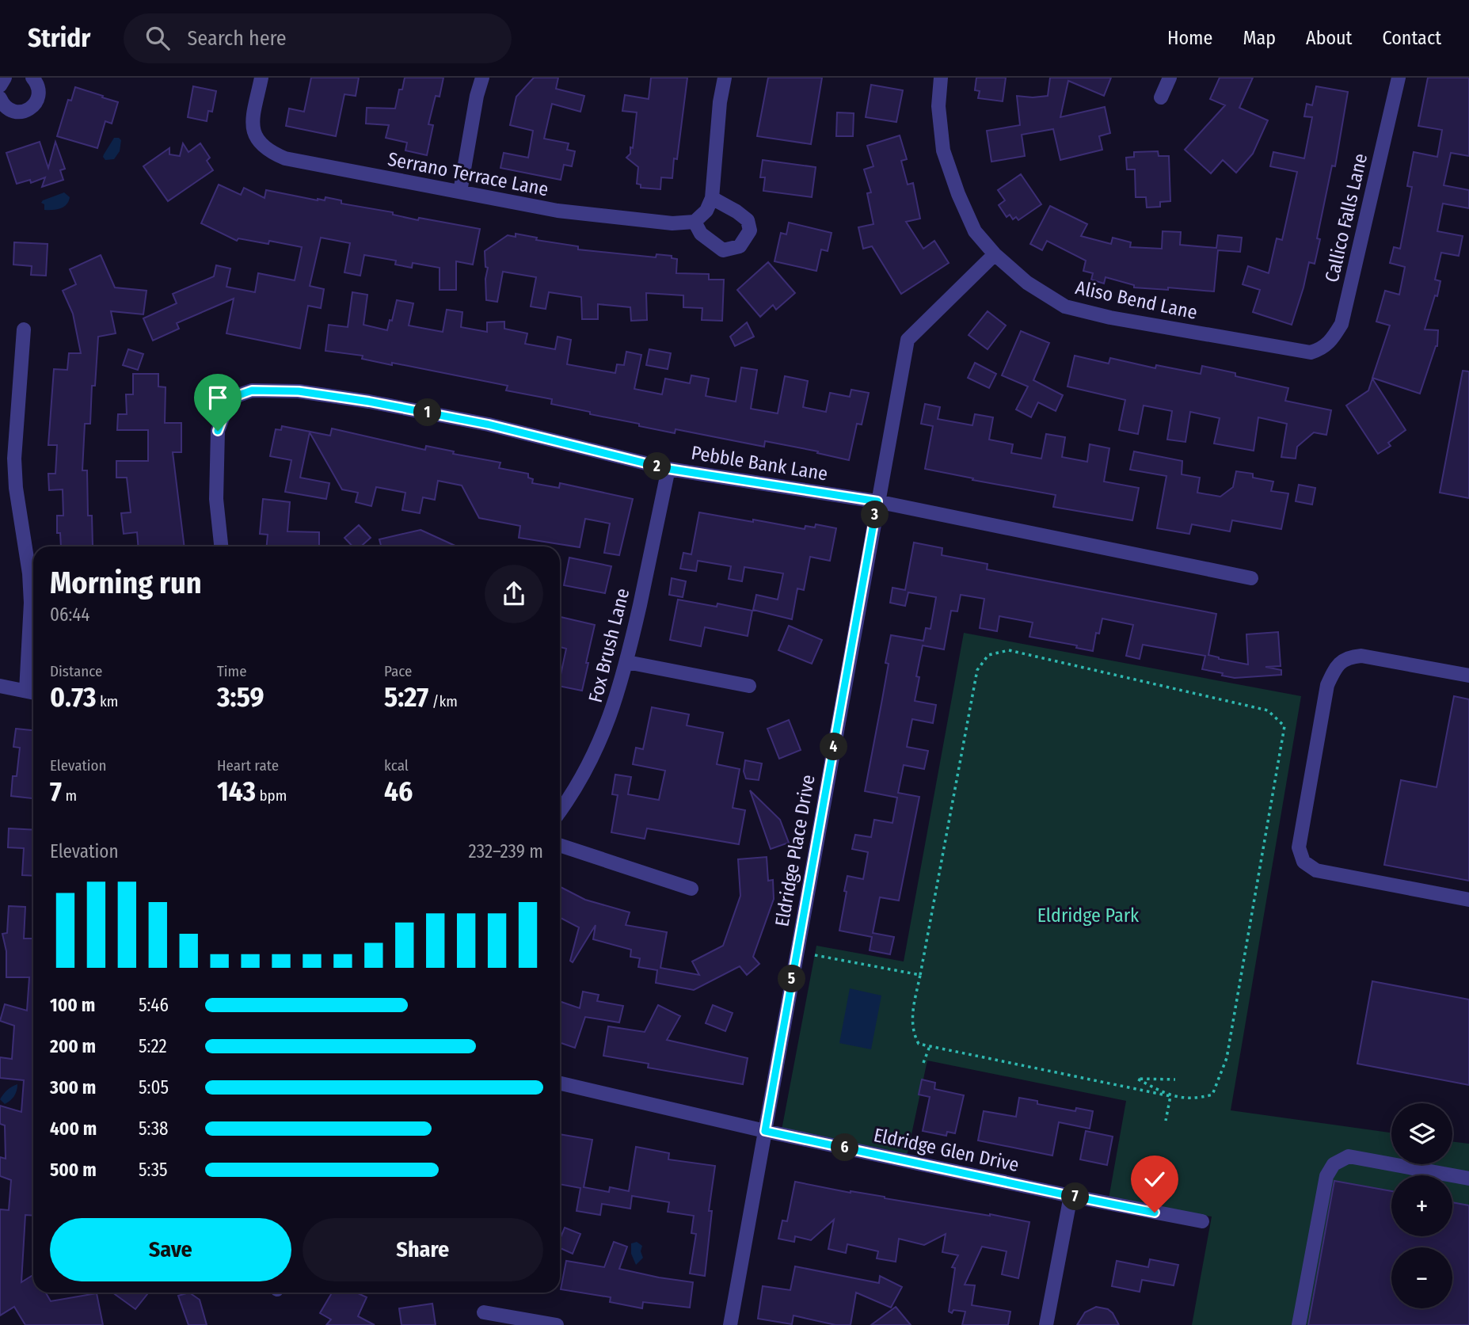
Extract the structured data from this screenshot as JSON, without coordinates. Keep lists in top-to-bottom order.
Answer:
{
  "streets": {
    "street": [
      "Serrano Terrace Lane",
      "Callico Falls Lane",
      "Aliso Bend Lane",
      "Pebble Bank Lane",
      "Fox Brush Lane",
      "Eldridge Place Drive",
      "Eldridge Glen Drive"
    ]
  },
  "crossings": [
    ["Callico Falls Lane", "Aliso Bend Lane"],
    ["Aliso Bend Lane", "Eldridge Place Drive"],
    ["Pebble Bank Lane", "Fox Brush Lane"],
    ["Pebble Bank Lane", "Eldridge Place Drive"],
    ["Eldridge Place Drive", "Eldridge Glen Drive"]
  ],
  "parks": ["Eldridge Park"],
  "page": {
    "header": "Stridr",
    "search": "Search here",
    "nav": [
      "Home",
      "Map",
      "About",
      "Contact"
    ],
    "pins": [
      "1",
      "2",
      "3",
      "4",
      "5",
      "6",
      "7"
    ],
    "heading": ["Morning run", "06:44"],
    "stats": [
      ["Distance", "0.73 km"],
      ["Time", "3:59"],
      ["Pace", "5:27 /km"],
      ["Elevation", "7 m"],
      ["Heart rate", "143 bpm"],
      ["kcal", "46"]
    ],
    "chart": ["Elevation", "232–239 m"],
    "list": [
      {
        "name": "100 m",
        "note": "5:46"
      },
      {
        "name": "200 m",
        "note": "5:22"
      },
      {
        "name": "300 m",
        "note": "5:05"
      },
      {
        "name": "400 m",
        "note": "5:38"
      },
      {
        "name": "500 m",
        "note": "5:35"
      }
    ],
    "map_buttons": ["+", "−"],
    "buttons": ["Save", "Share"]
  }
}
